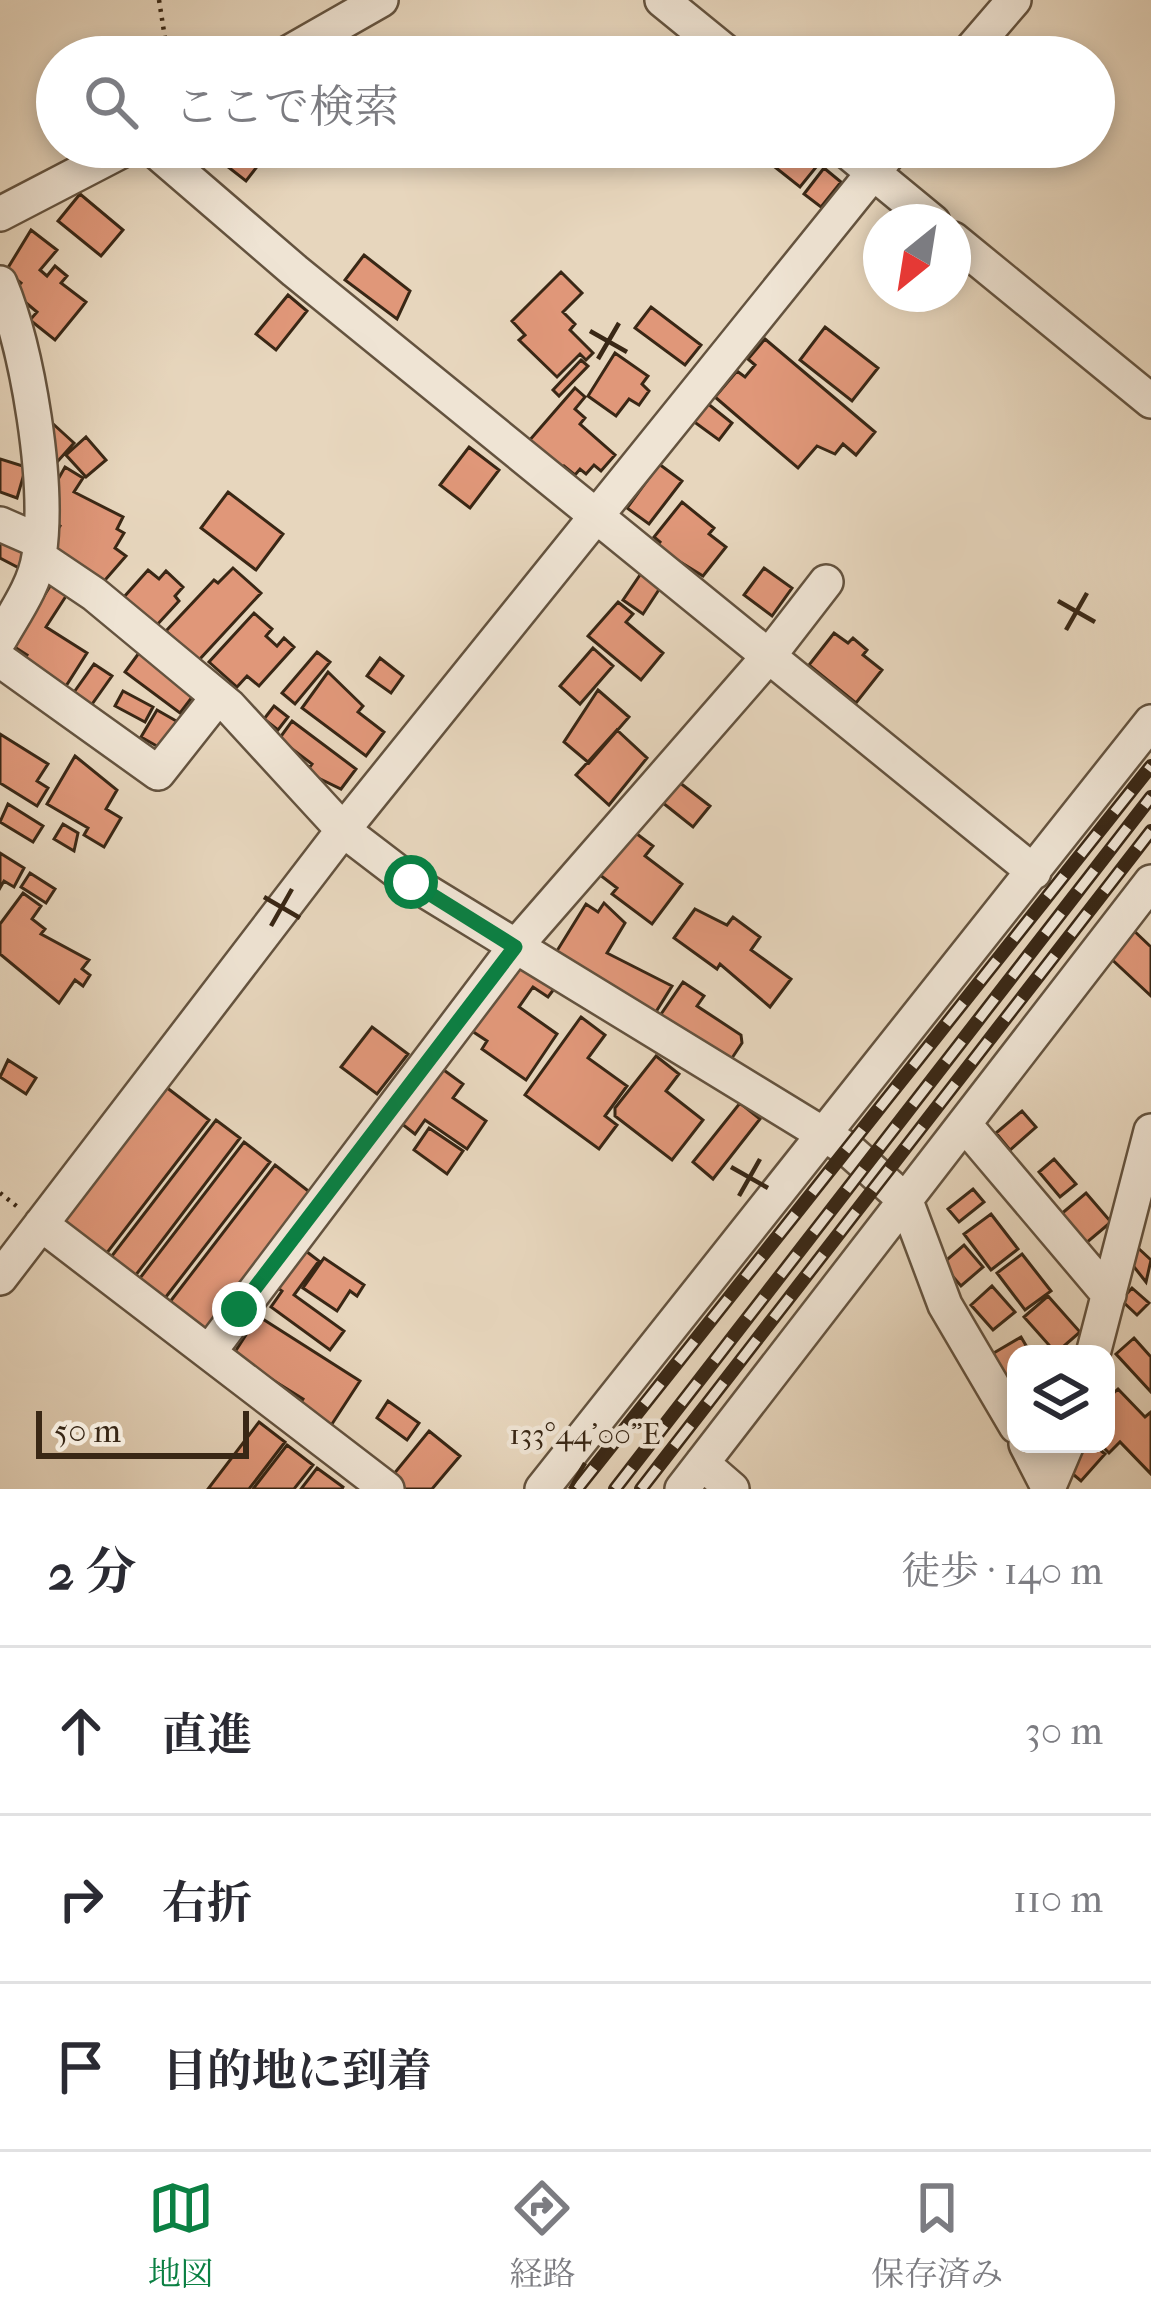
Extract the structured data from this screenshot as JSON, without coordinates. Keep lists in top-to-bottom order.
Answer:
{
  "scale_bar": "50 m",
  "north": "bottom left",
  "page": {
    "search": "ここで検索",
    "scale": "50 m",
    "heading": ["2 分", "徒歩 · 140 m"],
    "list": [
      ["直進", "30 m"],
      ["右折", "110 m"],
      "目的地に到着"
    ],
    "nav": ["地図", "経路", "保存済み"]
  },
  "coordinates": ["133°44'00\"E"]
}
